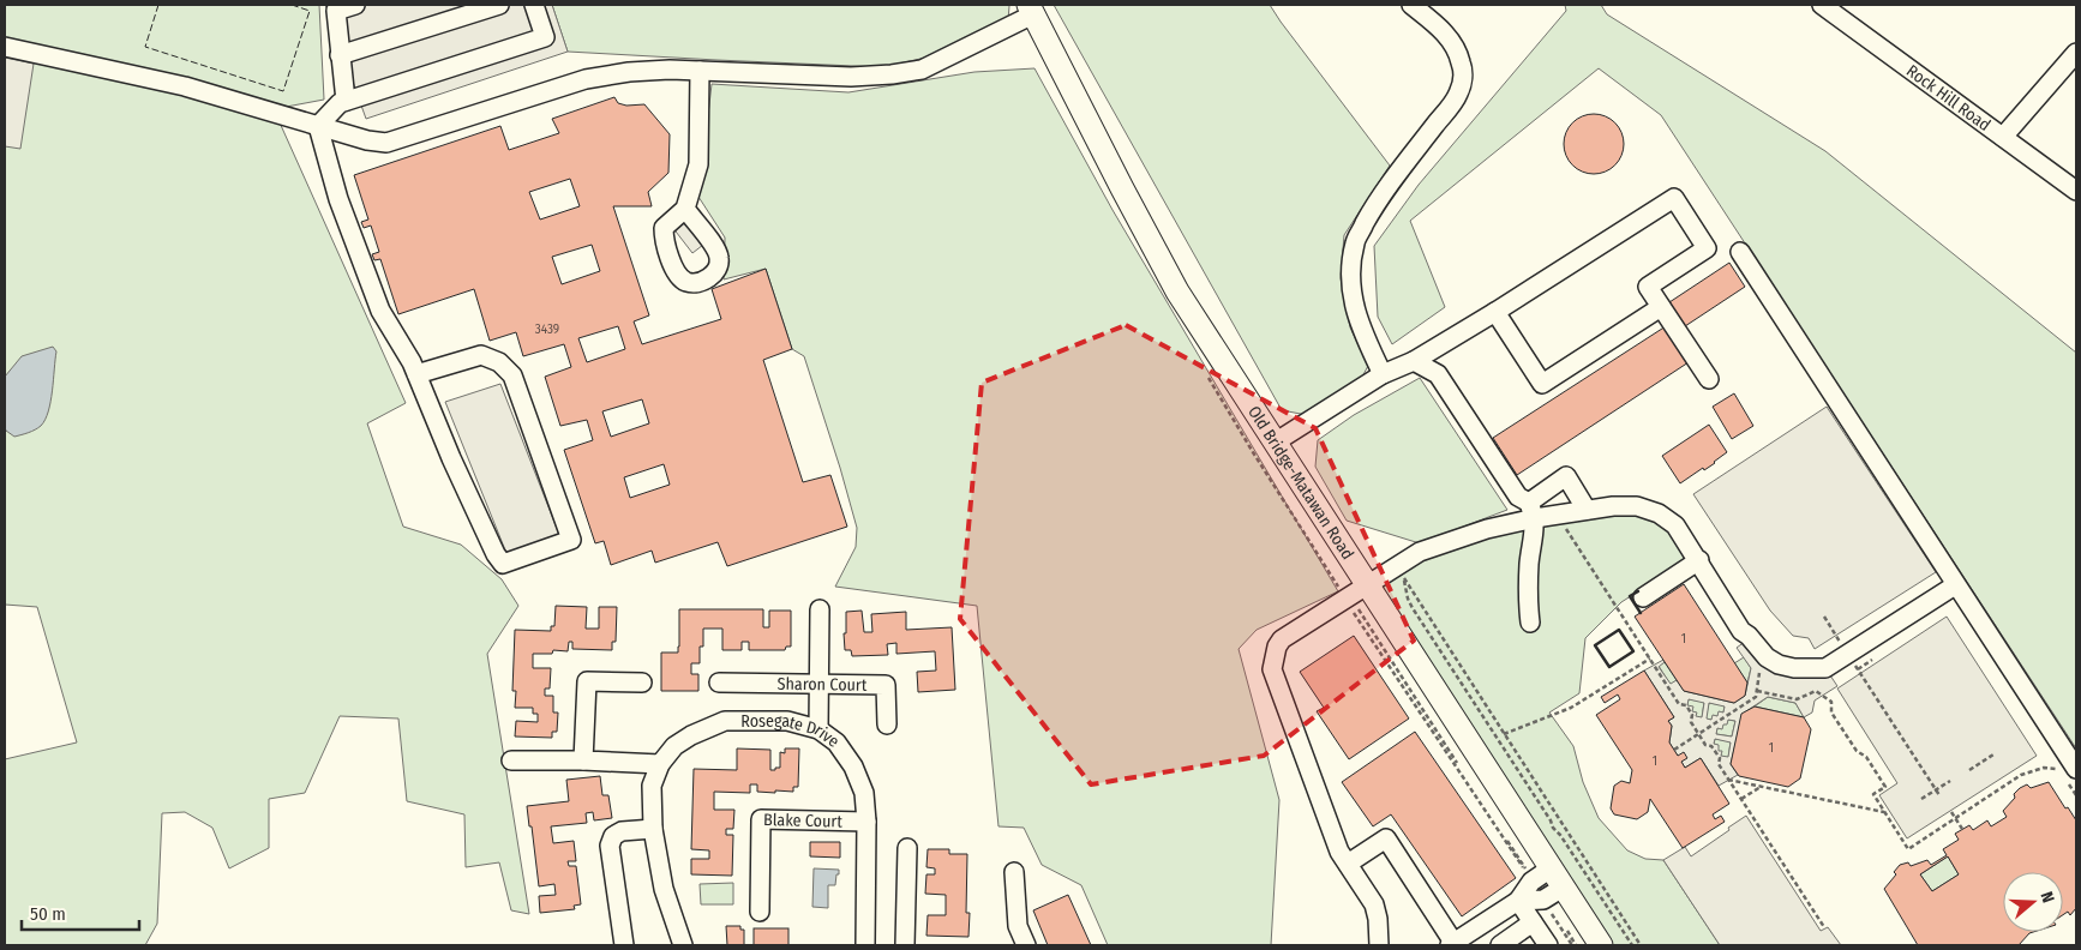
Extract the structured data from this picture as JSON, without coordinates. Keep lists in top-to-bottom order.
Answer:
{
  "streets": {
    "main road": ["Old Bridge-Matawan Road"],
    "street": [
      "Rock Hill Road",
      "Sharon Court",
      "Rosegate Drive",
      "Blake Court"
    ]
  },
  "crossings": [
    ["Rosegate Drive", "Blake Court"]
  ],
  "house_numbers": [
    "3439",
    "1",
    "1",
    "1"
  ],
  "scale_bar": "50 m",
  "north": "right"
}
